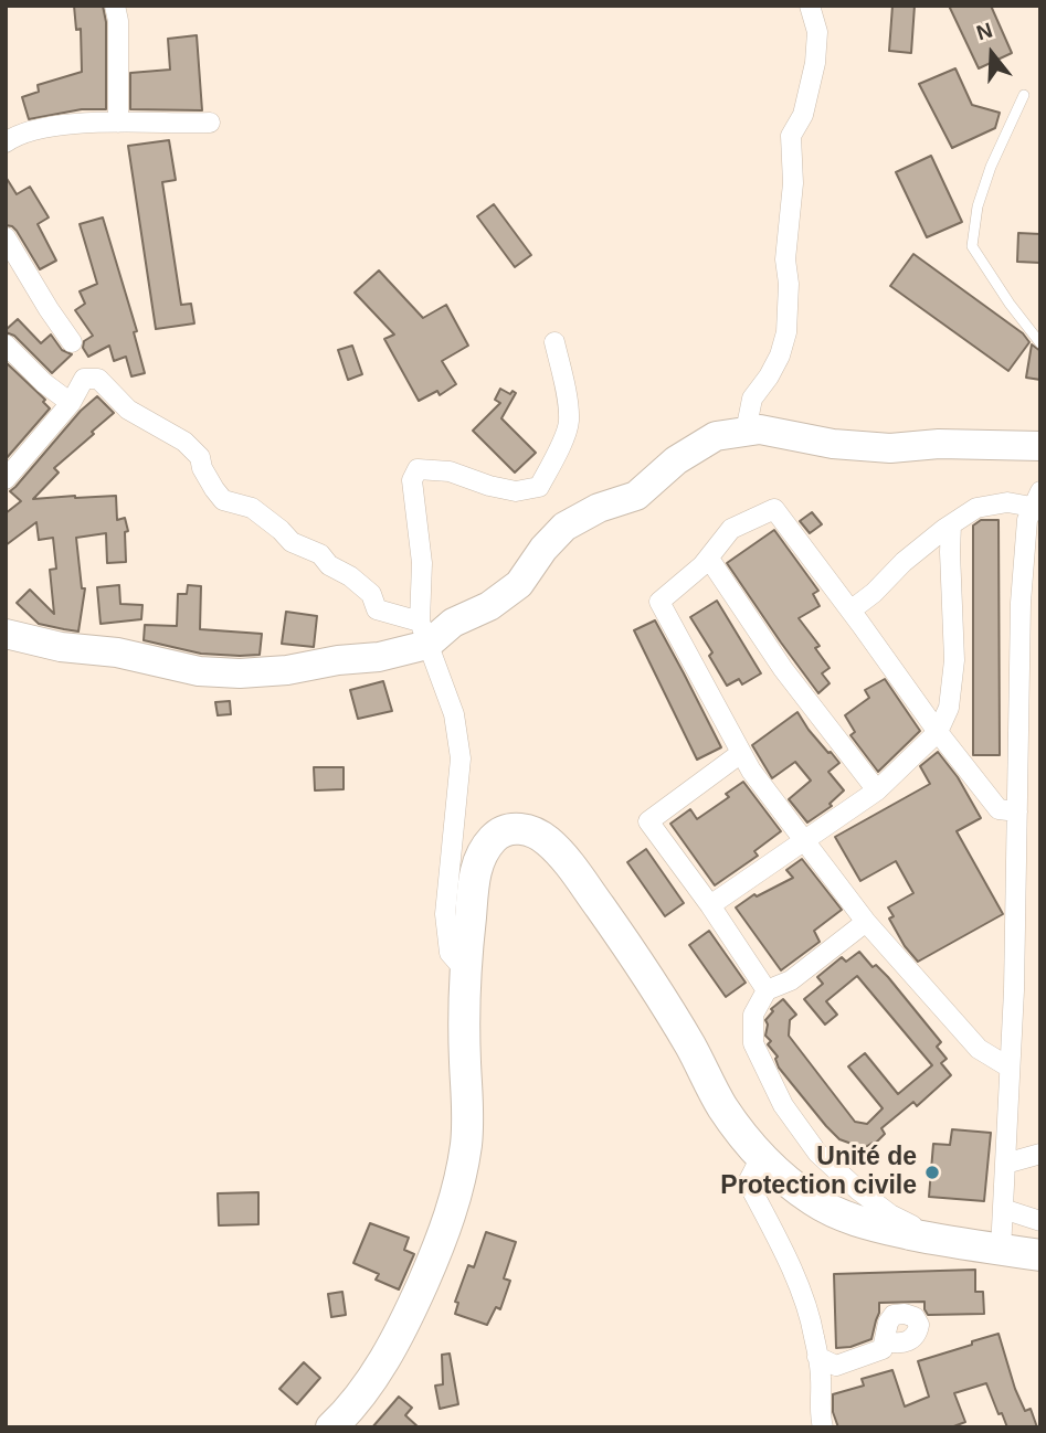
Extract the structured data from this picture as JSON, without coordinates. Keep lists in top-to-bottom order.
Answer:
{
  "places": ["Unité de Protection civile"],
  "north": "top"
}
